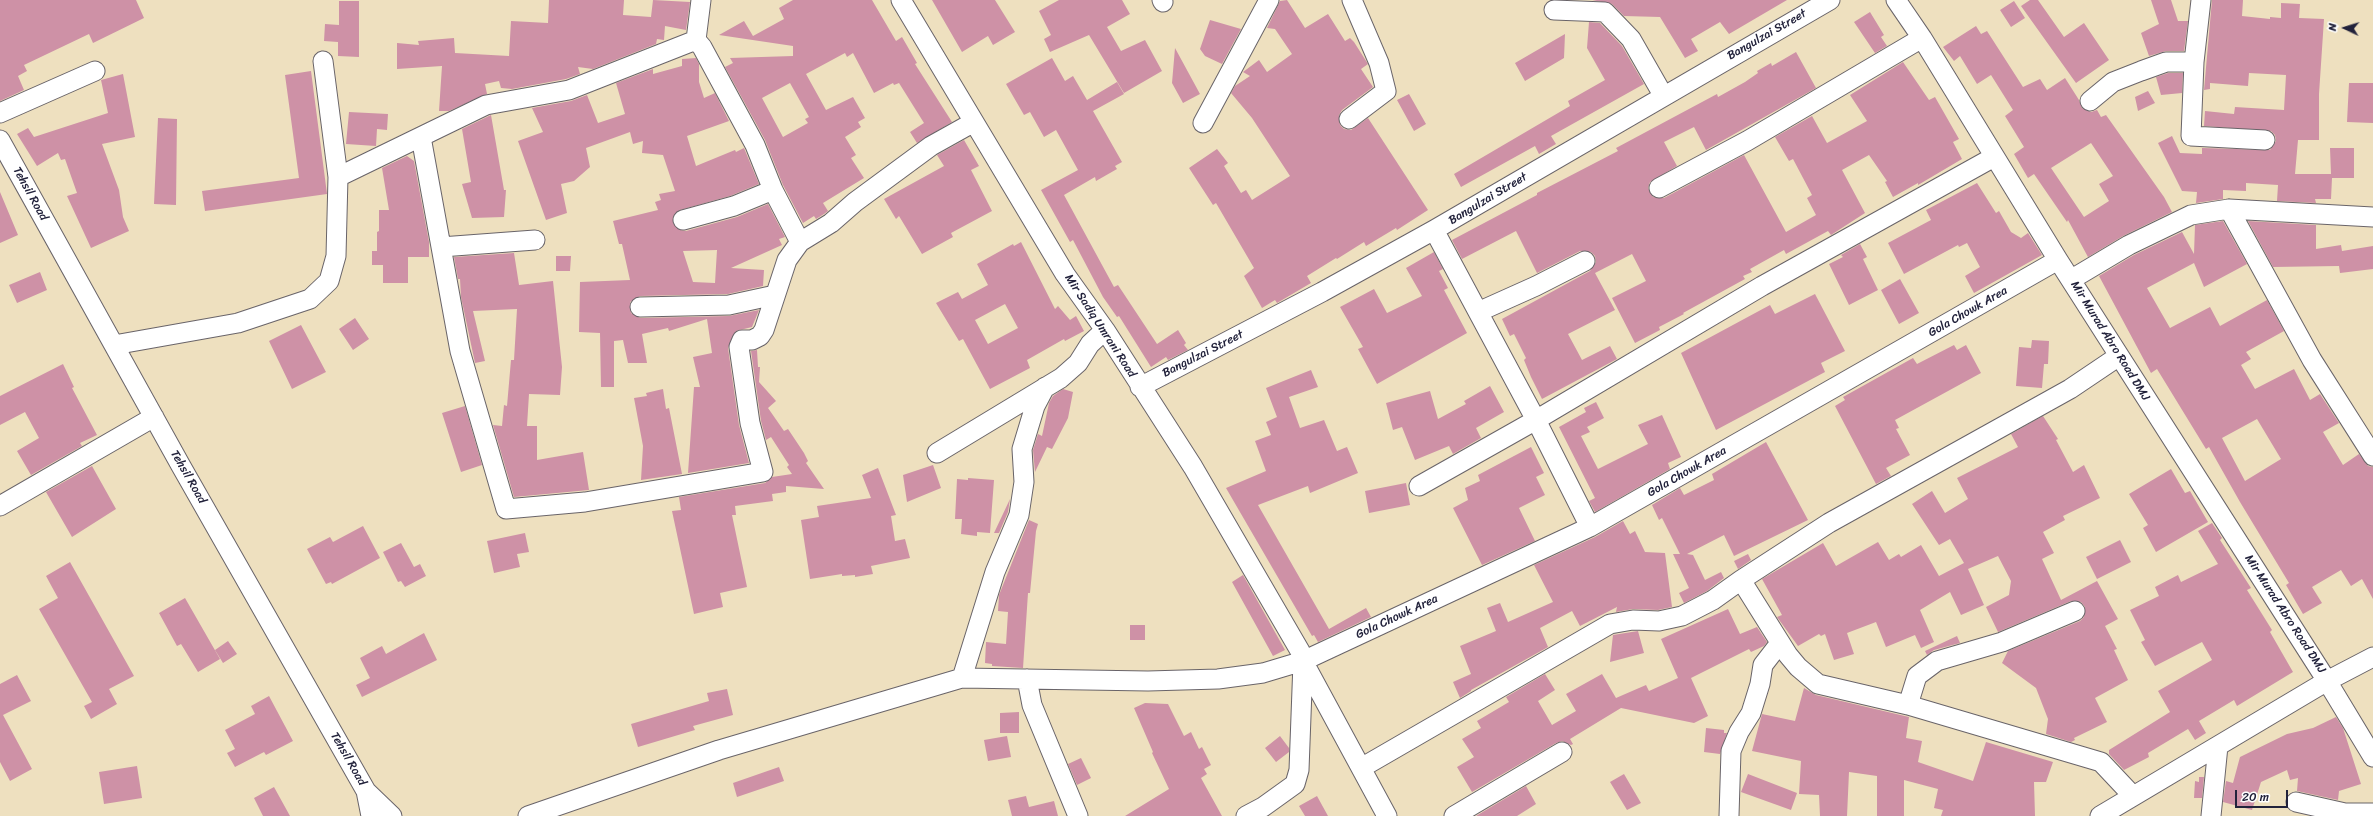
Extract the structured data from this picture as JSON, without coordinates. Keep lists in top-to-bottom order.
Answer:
{
  "streets": {
    "street": [
      "Bangulzai Street",
      "Tehsil Road",
      "Gola Chowk Area",
      "Mir Sadiq Umrani Road",
      "Mir Murad Abro Road DMJ"
    ]
  },
  "crossings": [
    ["Bangulzai Street", "Mir Sadiq Umrani Road"],
    ["Gola Chowk Area", "Mir Sadiq Umrani Road"],
    ["Gola Chowk Area", "Mir Murad Abro Road DMJ"]
  ],
  "scale_bar": "20 m",
  "north": "left"
}
